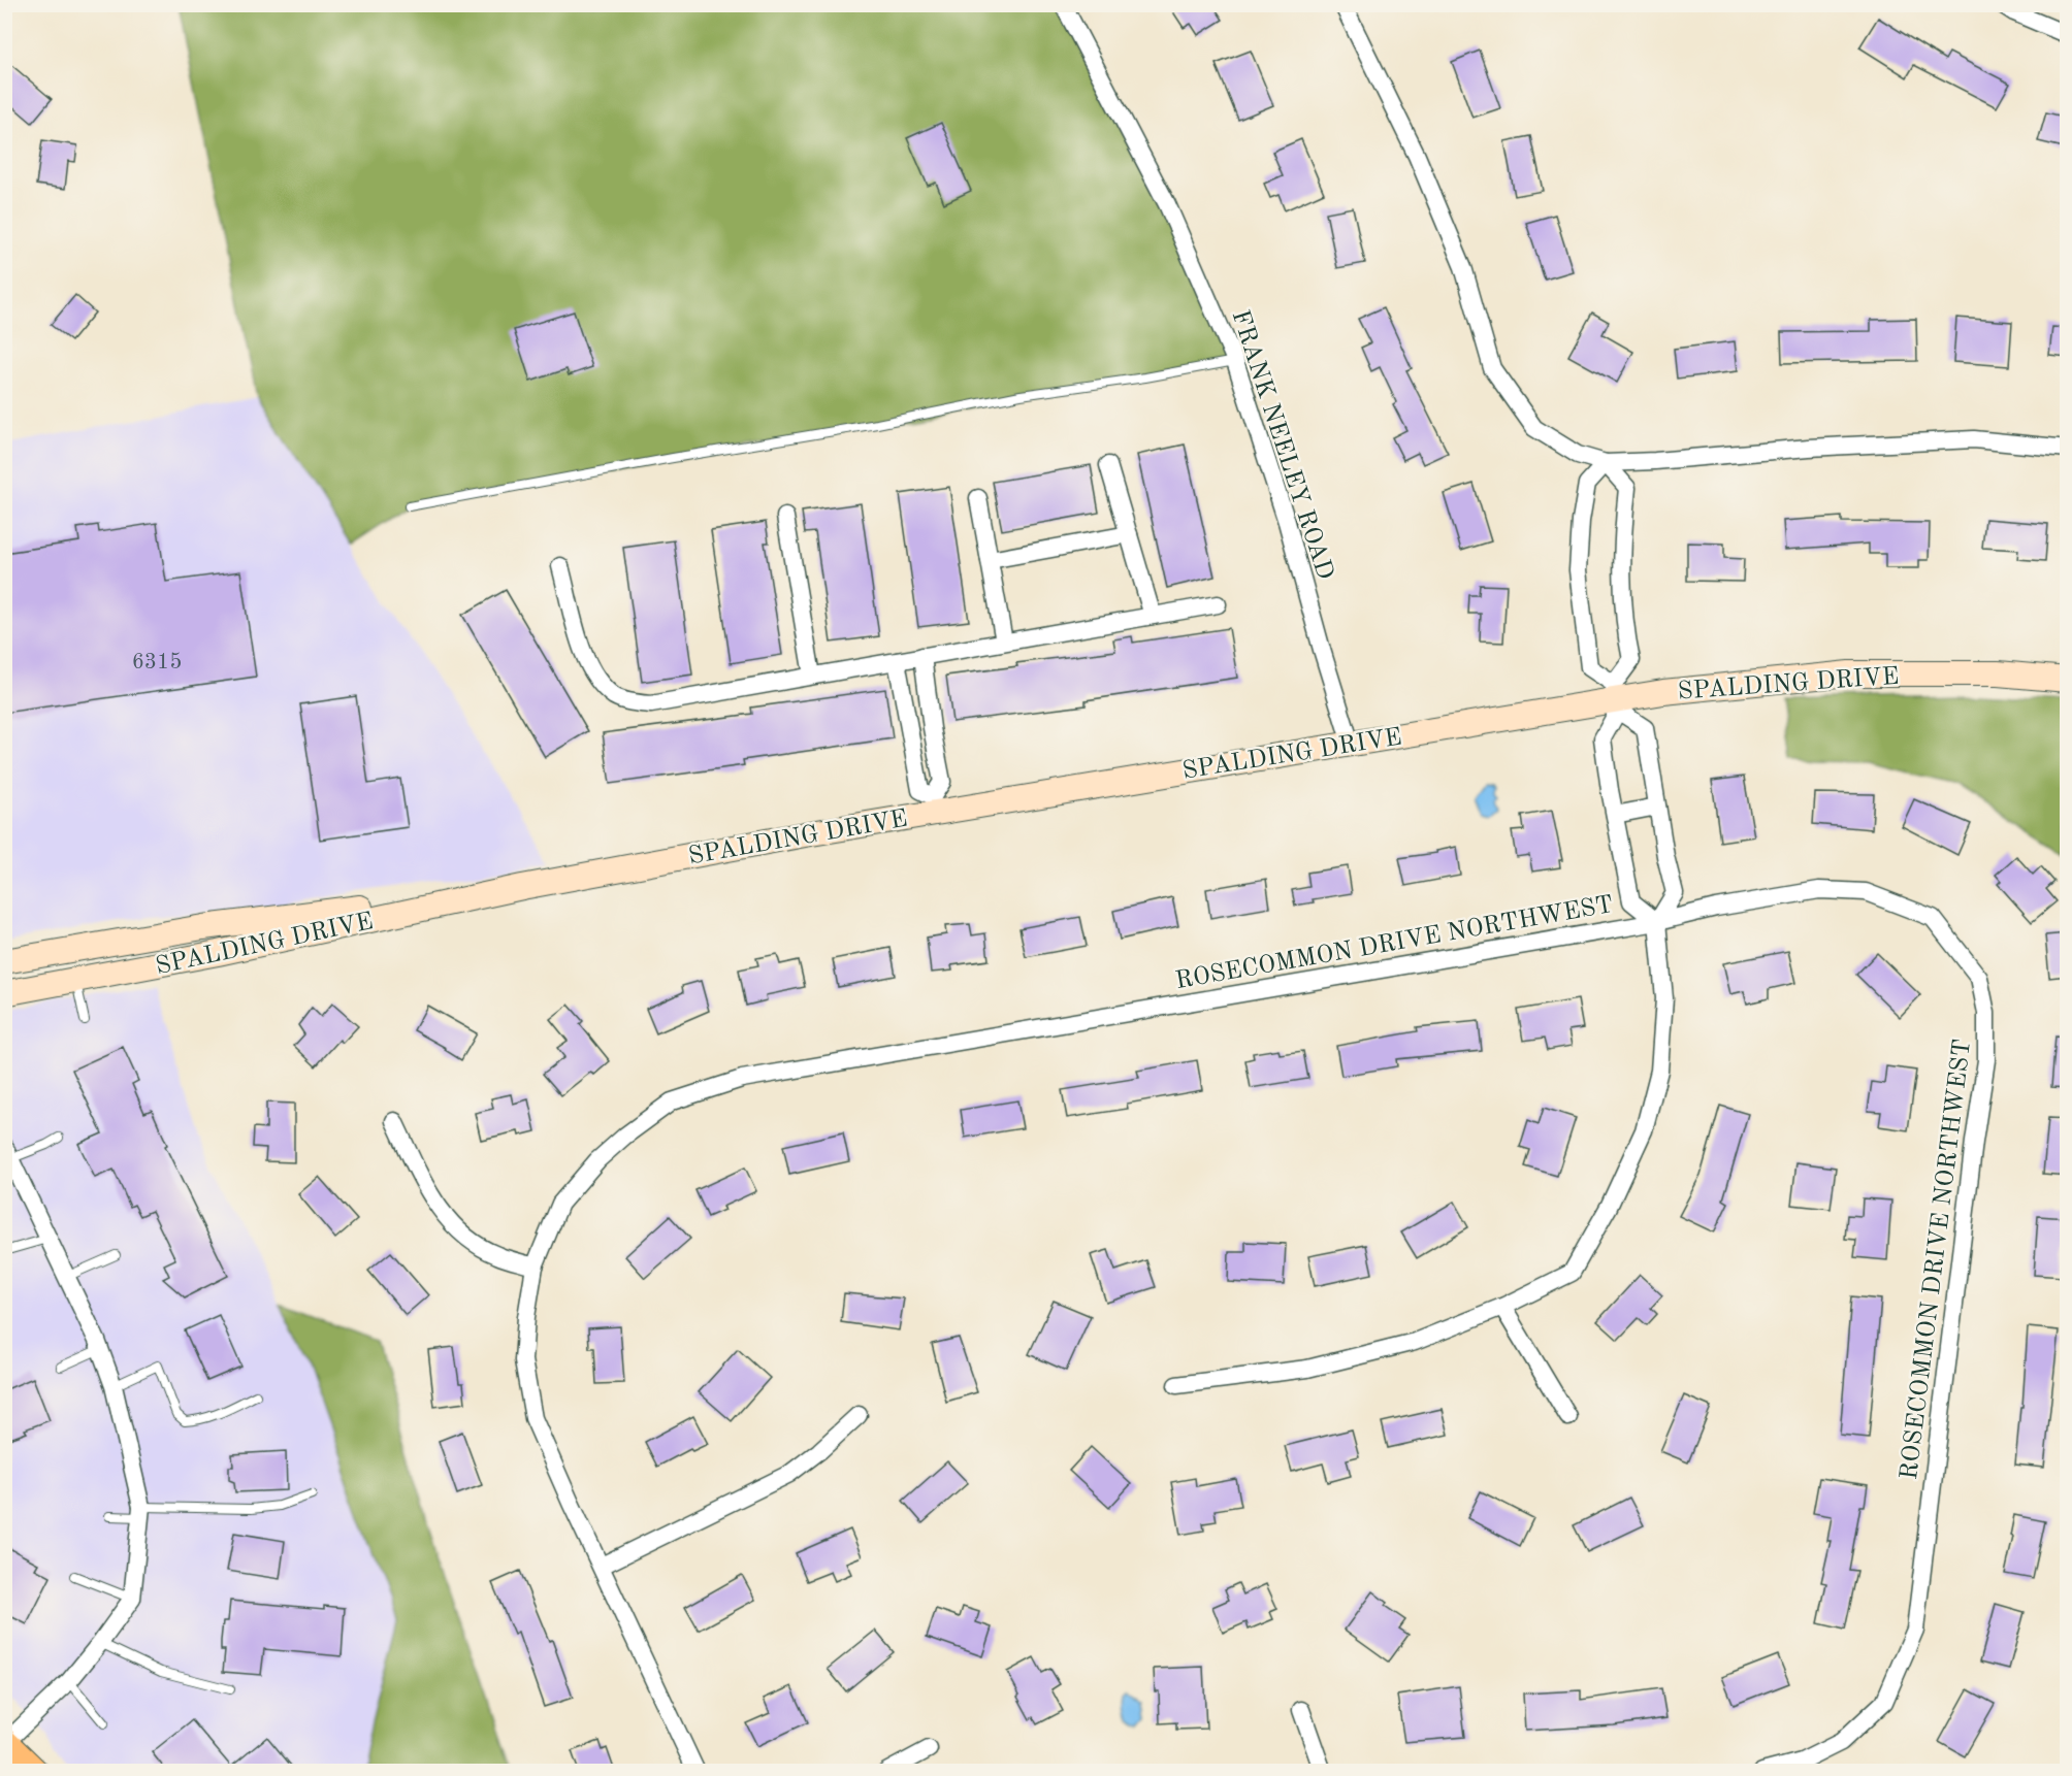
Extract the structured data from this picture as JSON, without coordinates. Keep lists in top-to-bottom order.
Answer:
{
  "streets": {
    "main road": ["SPALDING DRIVE"],
    "street": ["FRANK NEELEY ROAD", "ROSECOMMON DRIVE NORTHWEST"]
  },
  "crossings": [
    ["FRANK NEELEY ROAD", "SPALDING DRIVE"]
  ],
  "house_numbers": ["6315"]
}
